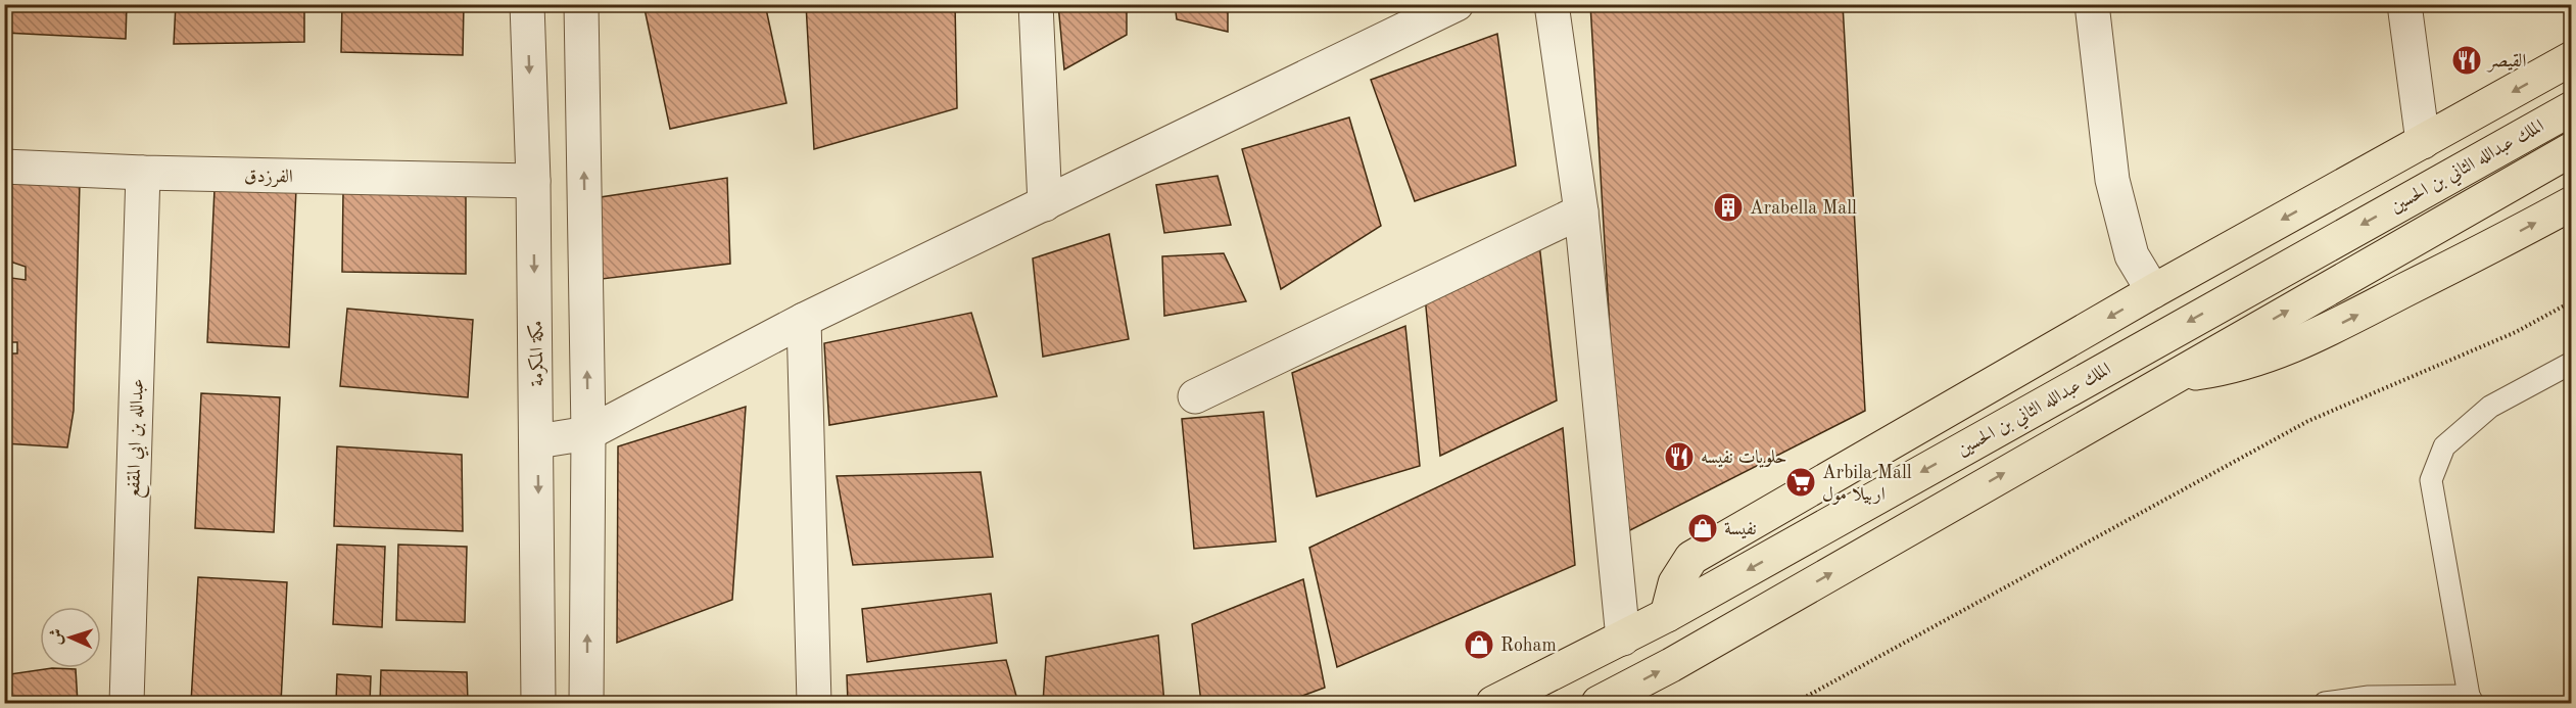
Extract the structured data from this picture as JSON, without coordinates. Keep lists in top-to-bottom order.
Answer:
{
  "streets": {
    "main road": ["الملك عبدالله الثاني بن الحسين"],
    "street": ["الفرزدق", "مكة المكرمة", "عبدالله بن ابي المقفع"]
  },
  "crossings": [
    ["الفرزدق", "مكة المكرمة"],
    ["الفرزدق", "عبدالله بن ابي المقفع"]
  ],
  "places": {
    "restaurant": ["القيصر", "حلويات نفيسه"],
    "building": ["Arabella Mall"],
    "supermarket": ["Arbila Mall اربيلا مول"],
    "shop": ["نفيسة", "Roham"]
  },
  "north": "left"
}
